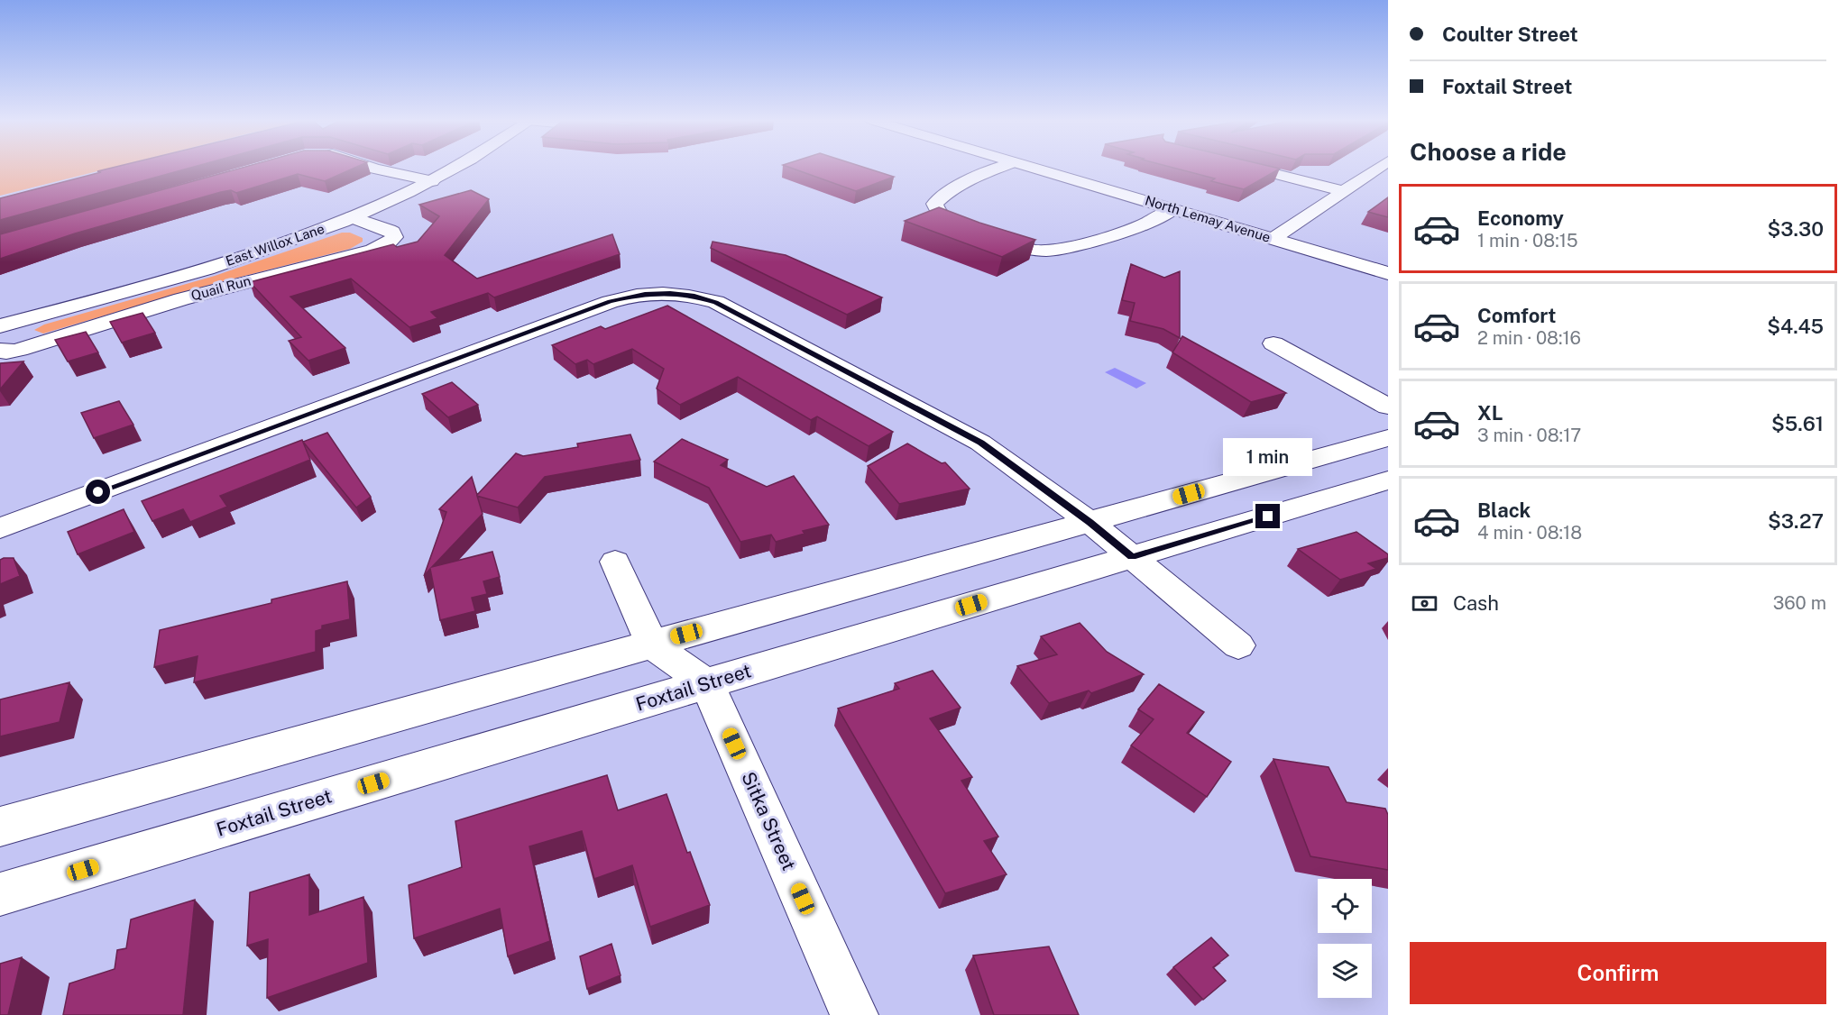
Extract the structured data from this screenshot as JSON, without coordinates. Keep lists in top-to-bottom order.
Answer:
{
  "streets": {
    "main road": ["North Lemay Avenue", "East Willox Lane"],
    "street": ["Quail Run", "Foxtail Street", "Sitka Street"]
  },
  "crossings": [
    ["East Willox Lane", "Quail Run"],
    ["Foxtail Street", "Sitka Street"]
  ],
  "page": {
    "banner": ["Coulter Street", "Foxtail Street"],
    "heading": "Choose a ride",
    "list": [
      {
        "name": "Economy",
        "note": "1 min · 08:15",
        "value": "$3.30"
      },
      {
        "name": "Comfort",
        "note": "2 min · 08:16",
        "value": "$4.45"
      },
      {
        "name": "XL",
        "note": "3 min · 08:17",
        "value": "$5.61"
      },
      {
        "name": "Black",
        "note": "4 min · 08:18",
        "value": "$3.27"
      }
    ],
    "bubble": "1 min",
    "pay": ["Cash", "360 m"],
    "buttons": "Confirm"
  }
}
